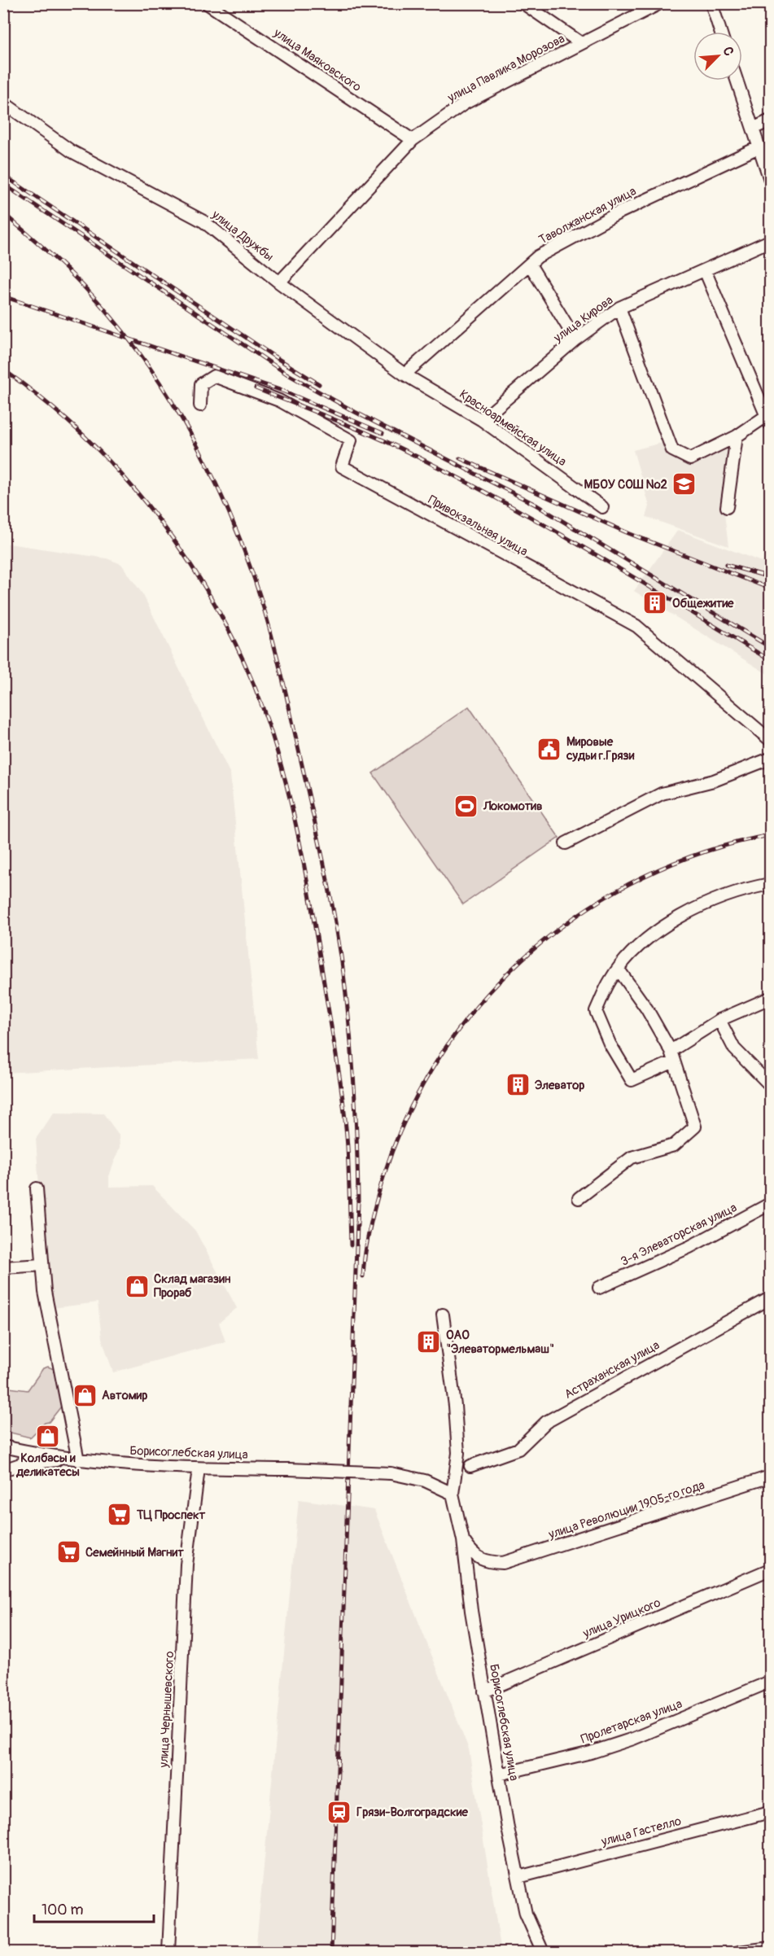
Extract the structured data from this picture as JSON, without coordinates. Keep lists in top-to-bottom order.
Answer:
{
  "streets": {
    "street": [
      "улица Маяковского",
      "улица Павлика Морозова",
      "Таволжанская улица",
      "улица Дружбы",
      "улица Кирова",
      "Красноармейская улица",
      "Привокзальная улица",
      "3-я Элеваторская улица",
      "Астраханская улица",
      "Борисоглебская улица",
      "улица Революции 1905-го года",
      "улица Урицкого",
      "улица Чернышевского",
      "Пролетарская улица",
      "улица Гастелло"
    ]
  },
  "crossings": [
    ["улица Маяковского", "улица Павлика Морозова"],
    ["улица Павлика Морозова", "улица Дружбы"],
    ["Таволжанская улица", "улица Дружбы"],
    ["Таволжанская улица", "Красноармейская улица"],
    ["улица Дружбы", "Красноармейская улица"],
    ["улица Кирова", "Красноармейская улица"],
    ["Борисоглебская улица", "улица Революции 1905-го года"],
    ["Борисоглебская улица", "улица Урицкого"],
    ["Борисоглебская улица", "улица Чернышевского"],
    ["Борисоглебская улица", "Пролетарская улица"],
    ["Борисоглебская улица", "улица Гастелло"]
  ],
  "places": {
    "school or university": ["МБОУ СОШ №2"],
    "building": ["Общежитие", "Элеватор", "ОАО \"Элеватормельмаш\""],
    "public building": ["Мировые судьи г.Грязи"],
    "sports": ["Локомотив"],
    "shop": ["Склад магазин Прораб", "Автомир", "Колбасы и деликатесы"],
    "supermarket": ["ТЦ Проспект", "Семейнный Магнит"],
    "station": ["Грязи-Волгоградские"]
  },
  "scale_bar": "100 m",
  "north": "top right"
}
